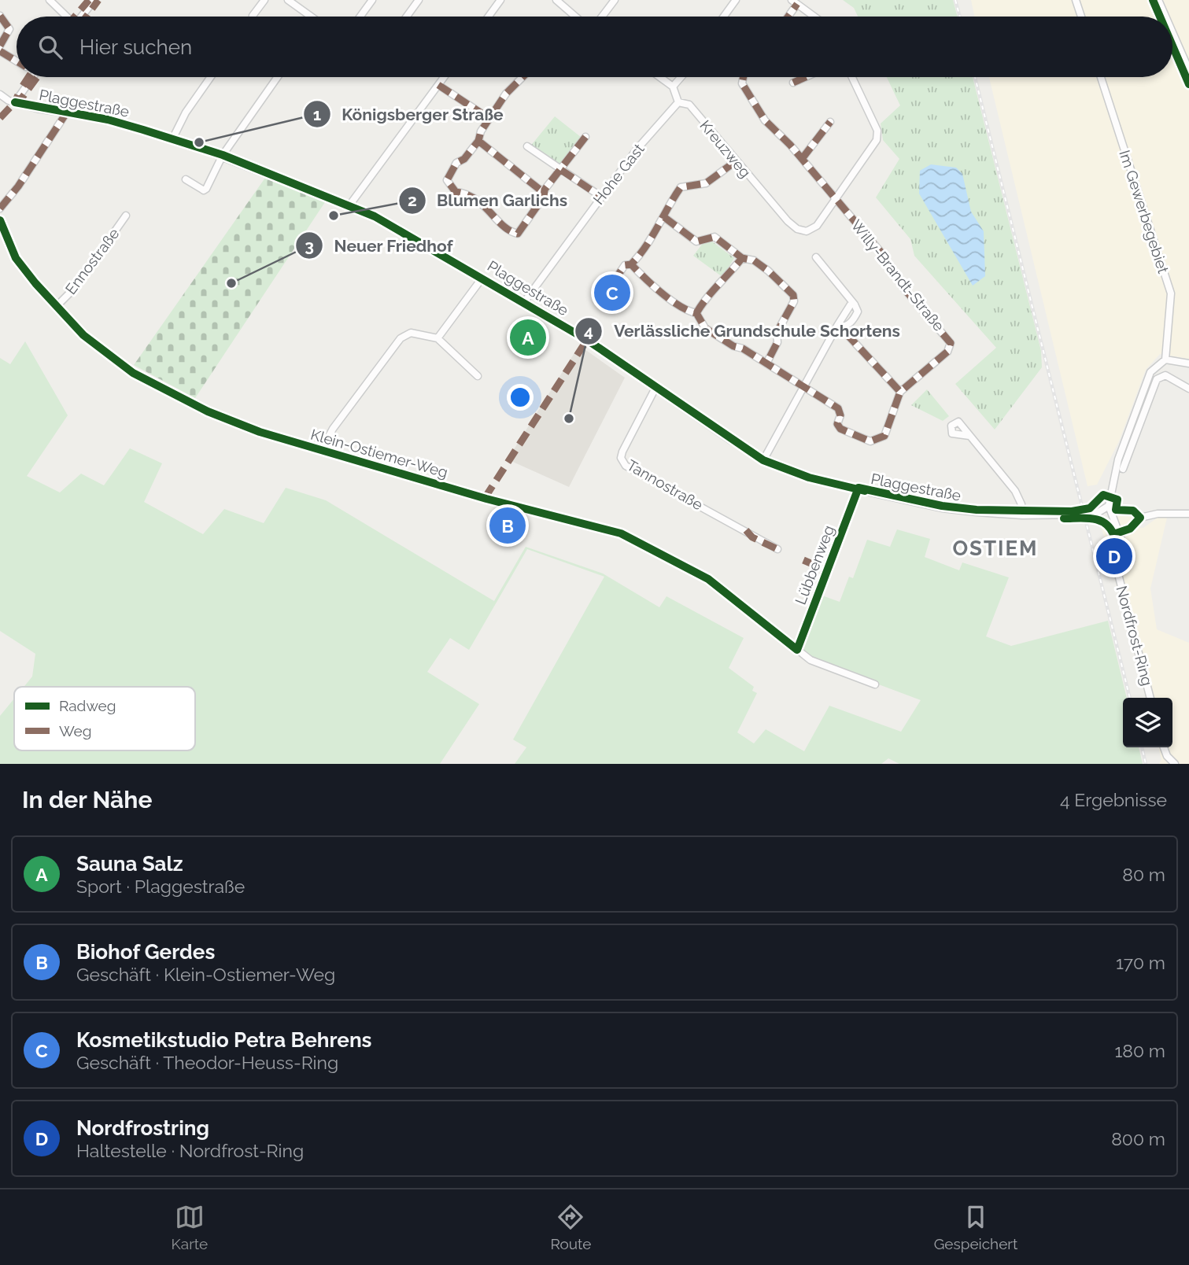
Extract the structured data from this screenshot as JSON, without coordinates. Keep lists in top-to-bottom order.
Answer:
{
  "streets": {
    "street": [
      "Plaggestraße",
      "Kreuzweg",
      "Hohe Gast",
      "Im Gewerbegebiet",
      "Ennostraße",
      "Willy-Brandt-Straße",
      "Klein-Ostiemer-Weg",
      "Tannostraße",
      "Lübbenweg",
      "Nordfrost-Ring"
    ]
  },
  "crossings": [
    ["Plaggestraße", "Hohe Gast"],
    ["Plaggestraße", "Tannostraße"],
    ["Plaggestraße", "Lübbenweg"],
    ["Plaggestraße", "Nordfrost-Ring"],
    ["Kreuzweg", "Hohe Gast"],
    ["Kreuzweg", "Willy-Brandt-Straße"],
    ["Ennostraße", "Klein-Ostiemer-Weg"],
    ["Klein-Ostiemer-Weg", "Lübbenweg"]
  ],
  "districts": ["OSTIEM"],
  "places": [
    "Königsberger Straße",
    "Blumen Garlichs",
    "Neuer Friedhof",
    "Verlässliche Grundschule Schortens"
  ],
  "legend": ["Radweg", "Weg"],
  "page": {
    "search": "Hier suchen",
    "pins": [
      "C",
      "A",
      "B",
      "D"
    ],
    "heading": ["In der Nähe", "4 Ergebnisse"],
    "list": [
      {
        "mark": "A",
        "name": "Sauna Salz",
        "note": "Sport · Plaggestraße",
        "value": "80 m"
      },
      {
        "mark": "B",
        "name": "Biohof Gerdes",
        "note": "Geschäft · Klein-Ostiemer-Weg",
        "value": "170 m"
      },
      {
        "mark": "C",
        "name": "Kosmetikstudio Petra Behrens",
        "note": "Geschäft · Theodor-Heuss-Ring",
        "value": "180 m"
      },
      {
        "mark": "D",
        "name": "Nordfrostring",
        "note": "Haltestelle · Nordfrost-Ring",
        "value": "800 m"
      }
    ],
    "nav": ["Karte", "Route", "Gespeichert"]
  }
}
